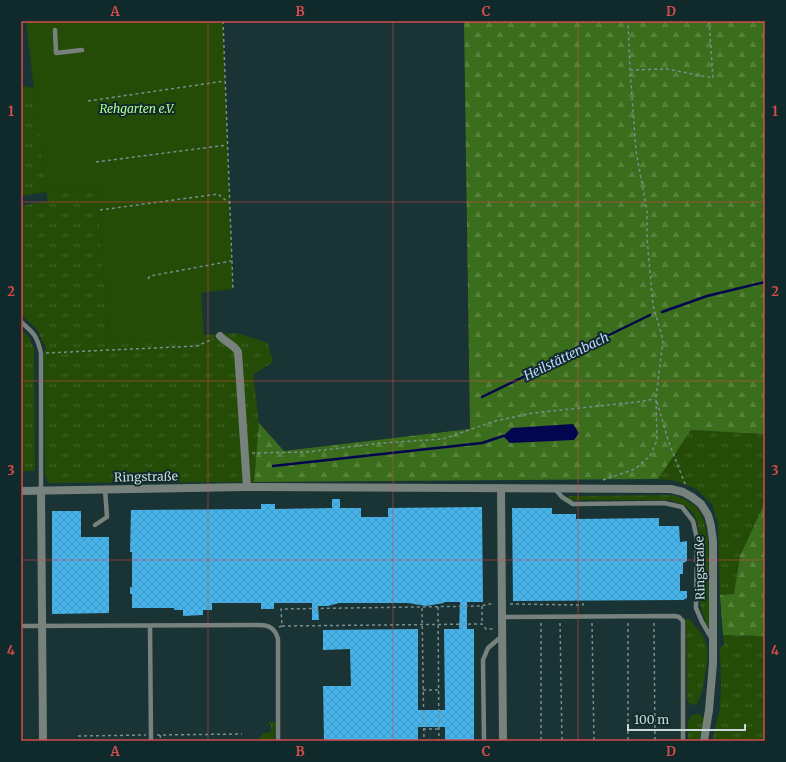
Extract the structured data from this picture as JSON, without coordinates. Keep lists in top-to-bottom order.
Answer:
{
  "streets": {
    "street": ["Ringstraße"]
  },
  "water": ["Heilstättenbach"],
  "parks": ["Rehgarten e.V."],
  "scale_bar": "100 m",
  "grid": {
    "columns": [
      "A",
      "B",
      "C",
      "D"
    ],
    "rows": [
      "1",
      "2",
      "3",
      "4"
    ]
  }
}
